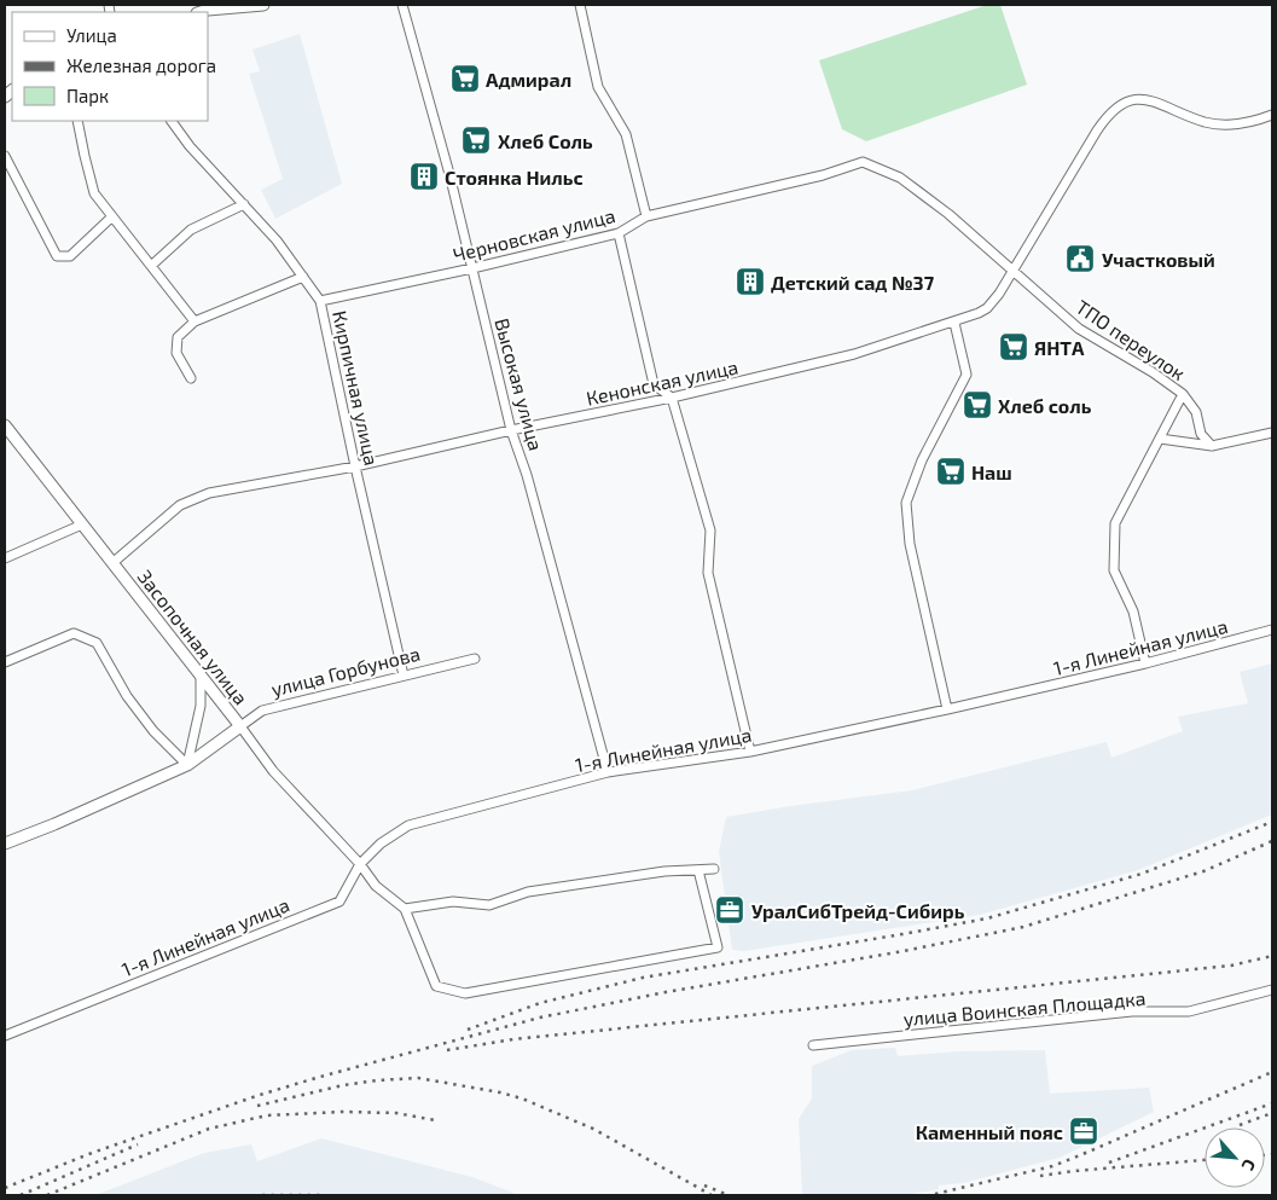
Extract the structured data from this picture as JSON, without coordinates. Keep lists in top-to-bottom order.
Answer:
{
  "streets": {
    "street": [
      "Черновская улица",
      "ТПО переулок",
      "Кенонская улица",
      "Высокая улица",
      "Кирпичная улица",
      "Засопочная улица",
      "1-я Линейная улица",
      "улица Горбунова",
      "улица Воинская Площадка"
    ]
  },
  "crossings": [
    ["Черновская улица", "ТПО переулок"],
    ["Черновская улица", "Высокая улица"],
    ["Черновская улица", "Кирпичная улица"],
    ["ТПО переулок", "Кенонская улица"],
    ["ТПО переулок", "1-я Линейная улица"],
    ["Кенонская улица", "Высокая улица"],
    ["Кенонская улица", "Кирпичная улица"],
    ["Кенонская улица", "Засопочная улица"],
    ["Высокая улица", "1-я Линейная улица"],
    ["Кирпичная улица", "улица Горбунова"],
    ["Засопочная улица", "1-я Линейная улица"],
    ["Засопочная улица", "улица Горбунова"]
  ],
  "places": {
    "supermarket": [
      "Адмирал",
      "Хлеб Соль",
      "ЯНТА",
      "Хлеб соль",
      "Наш"
    ],
    "building": ["Стоянка Нильс", "Детский сад №37"],
    "public building": ["Участковый"],
    "office": ["УралСибТрейд-Сибирь", "Каменный пояс"]
  },
  "legend": ["Улица", "Железная дорога", "Парк"],
  "north": "bottom right"
}
